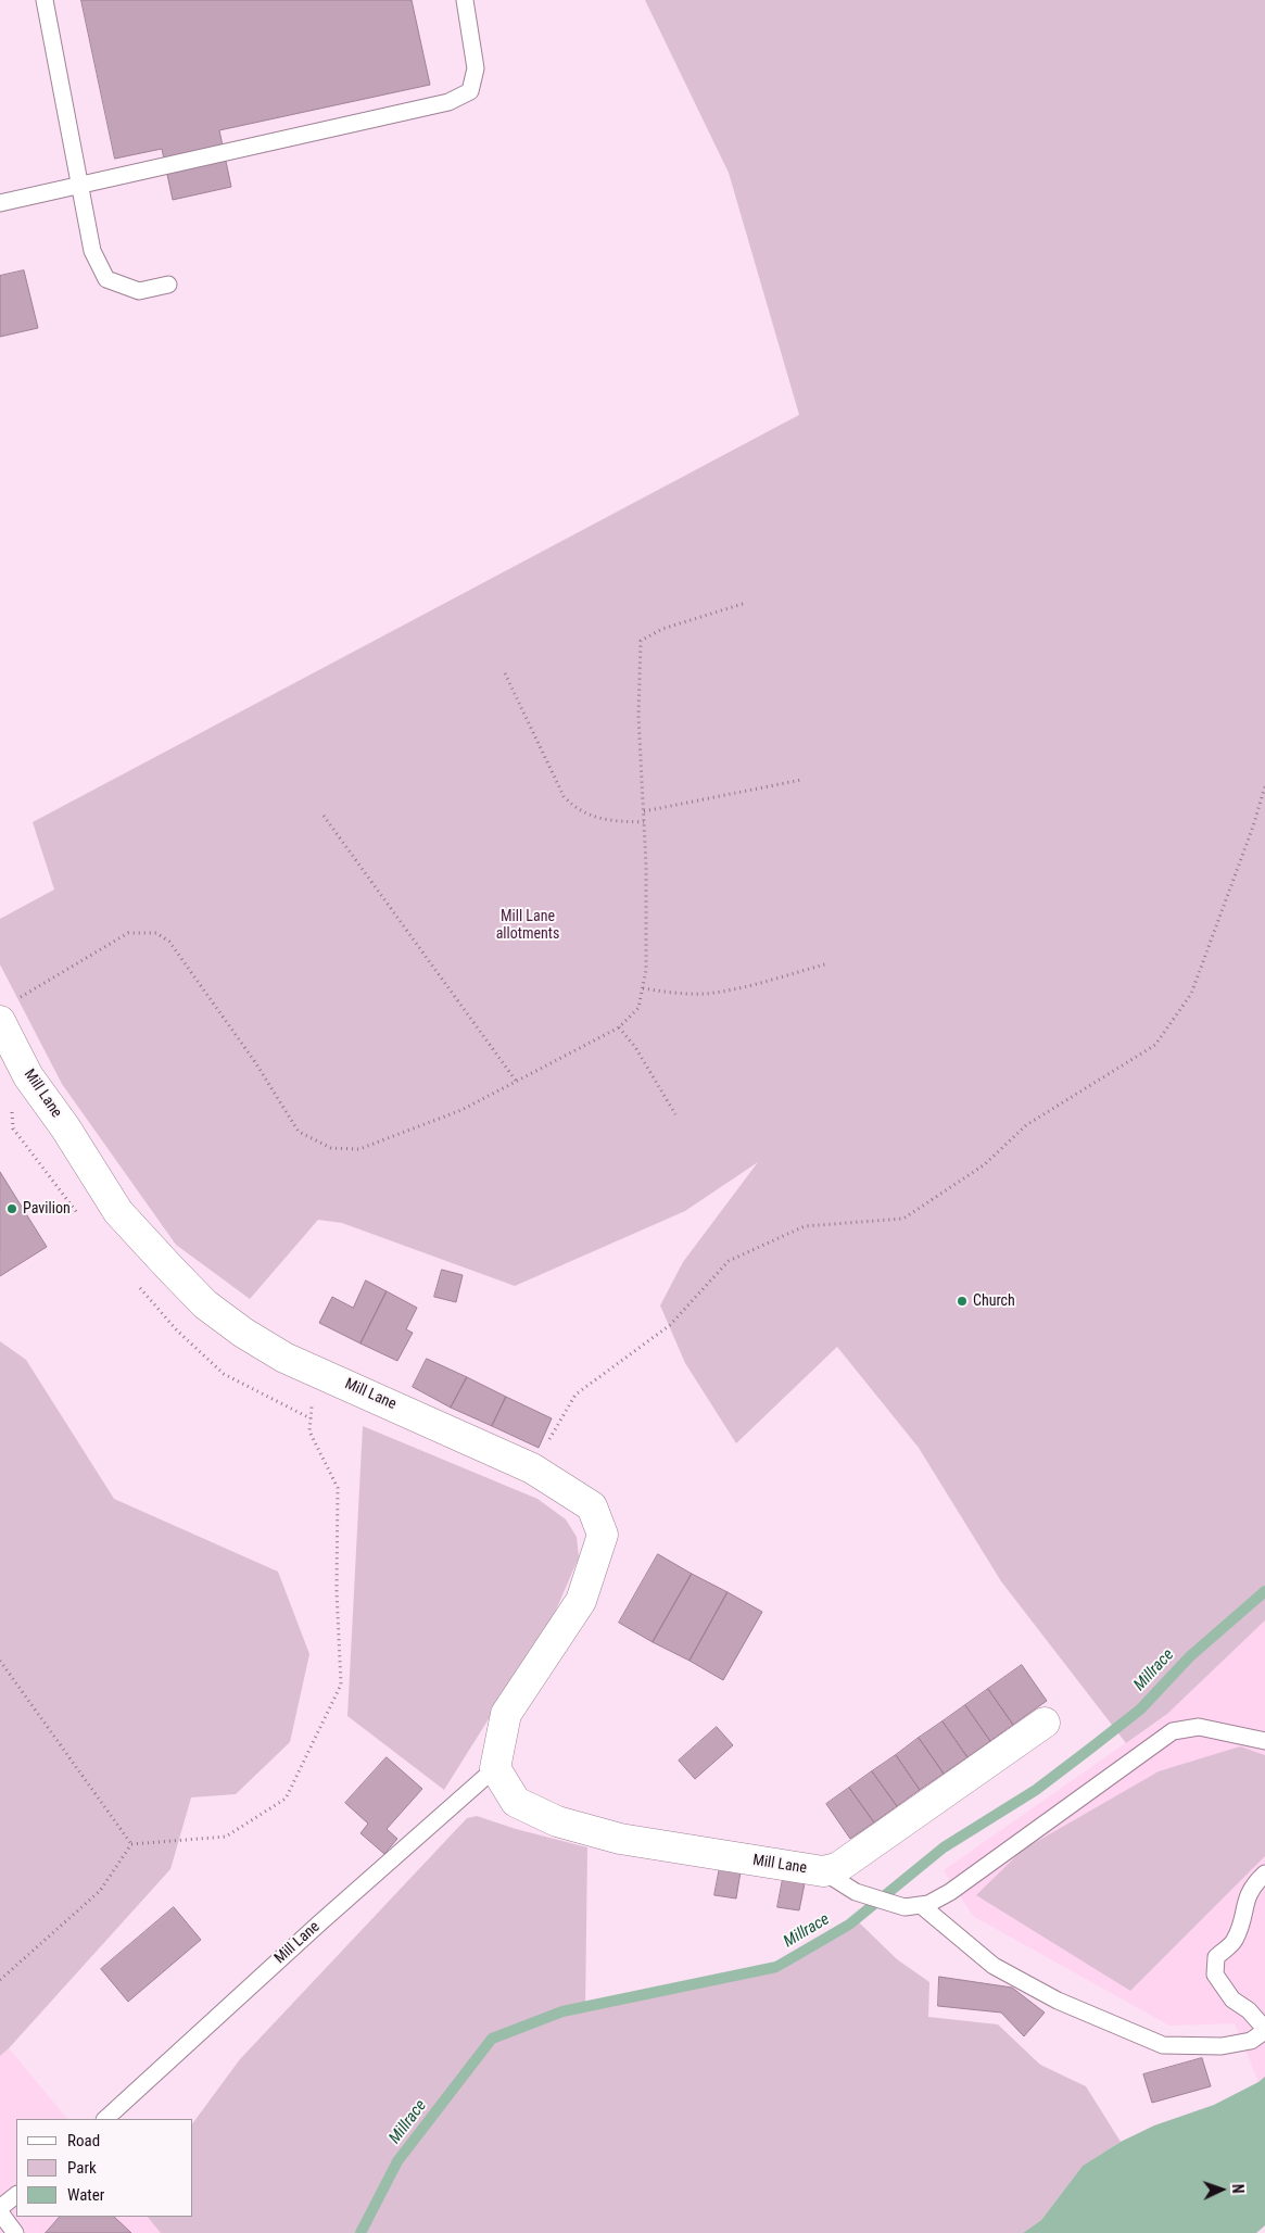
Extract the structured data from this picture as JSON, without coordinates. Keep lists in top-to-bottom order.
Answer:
{
  "streets": {
    "street": ["Mill Lane"]
  },
  "water": ["Millrace"],
  "parks": ["Mill Lane allotments"],
  "places": ["Pavilion", "Church"],
  "legend": ["Road", "Park", "Water"],
  "north": "right"
}
